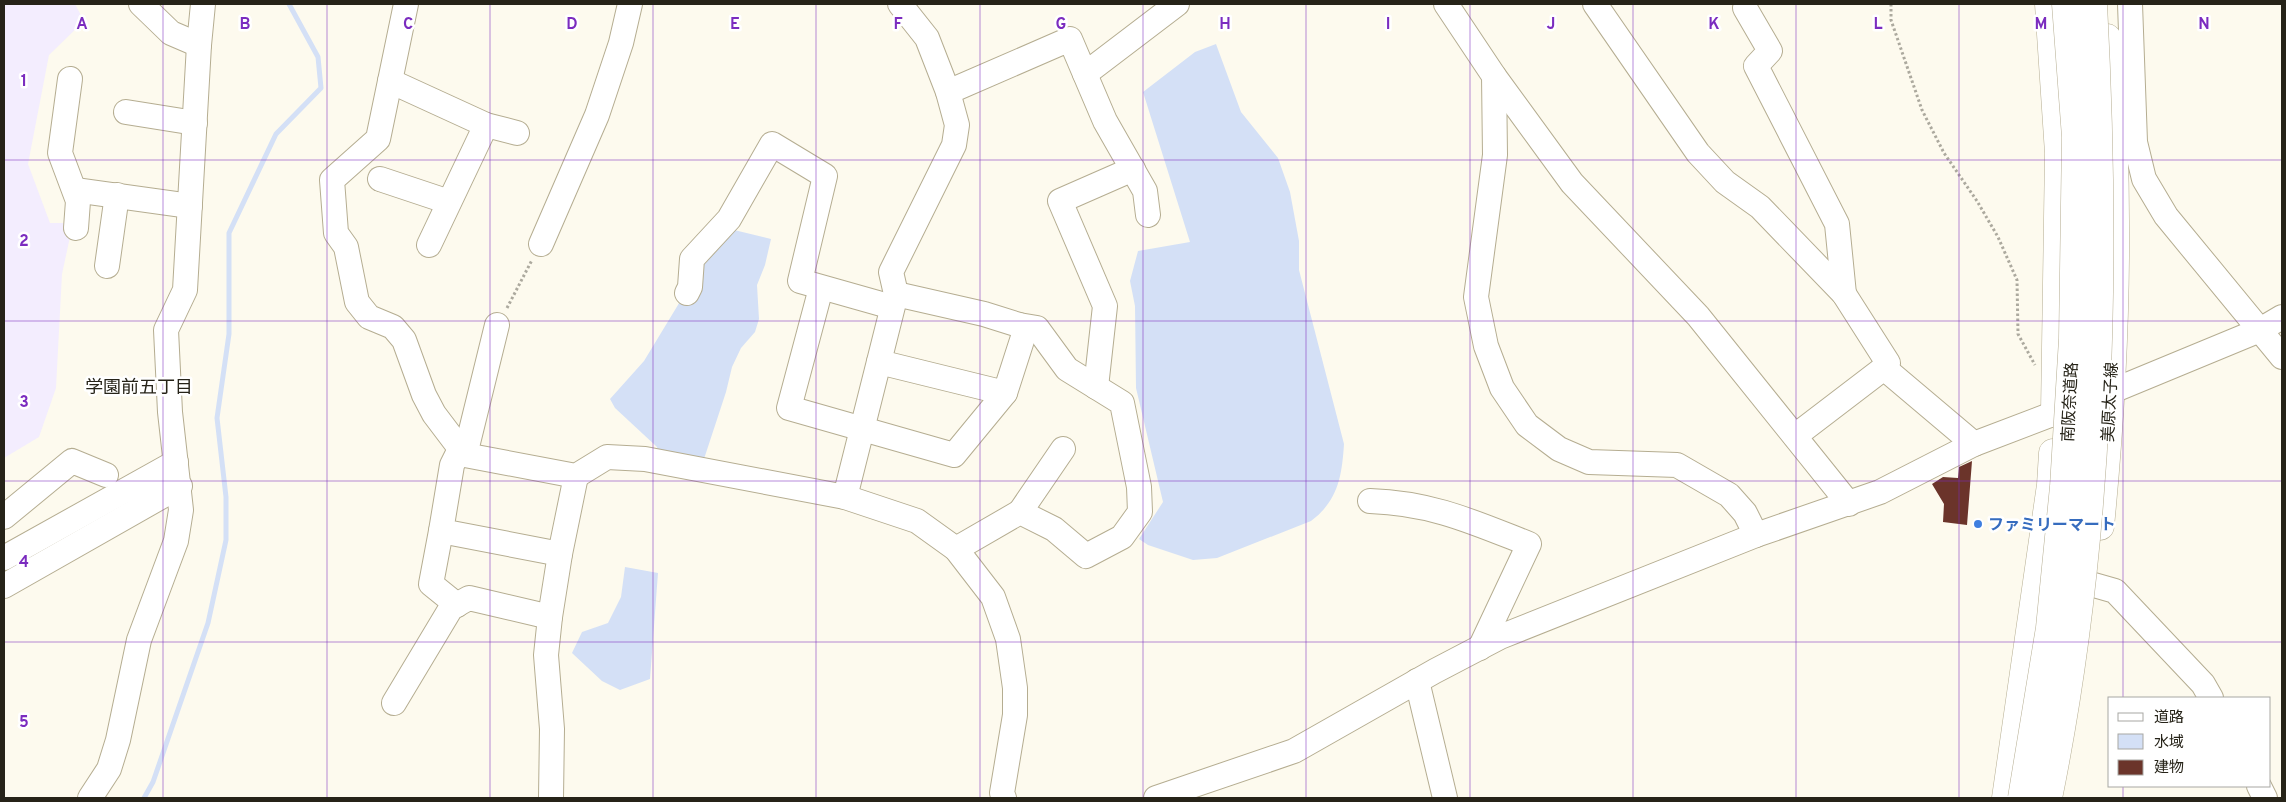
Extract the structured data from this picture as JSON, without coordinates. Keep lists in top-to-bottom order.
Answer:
{
  "streets": {
    "main road": ["南阪奈道路", "美原太子線"]
  },
  "districts": ["学園前五丁目"],
  "places": ["ファミリーマート"],
  "legend": ["道路", "水域", "建物"],
  "grid": {
    "columns": [
      "A",
      "B",
      "C",
      "D",
      "E",
      "F",
      "G",
      "H",
      "I",
      "J",
      "K",
      "L",
      "M",
      "N"
    ],
    "rows": [
      "1",
      "2",
      "3",
      "4",
      "5"
    ]
  }
}
